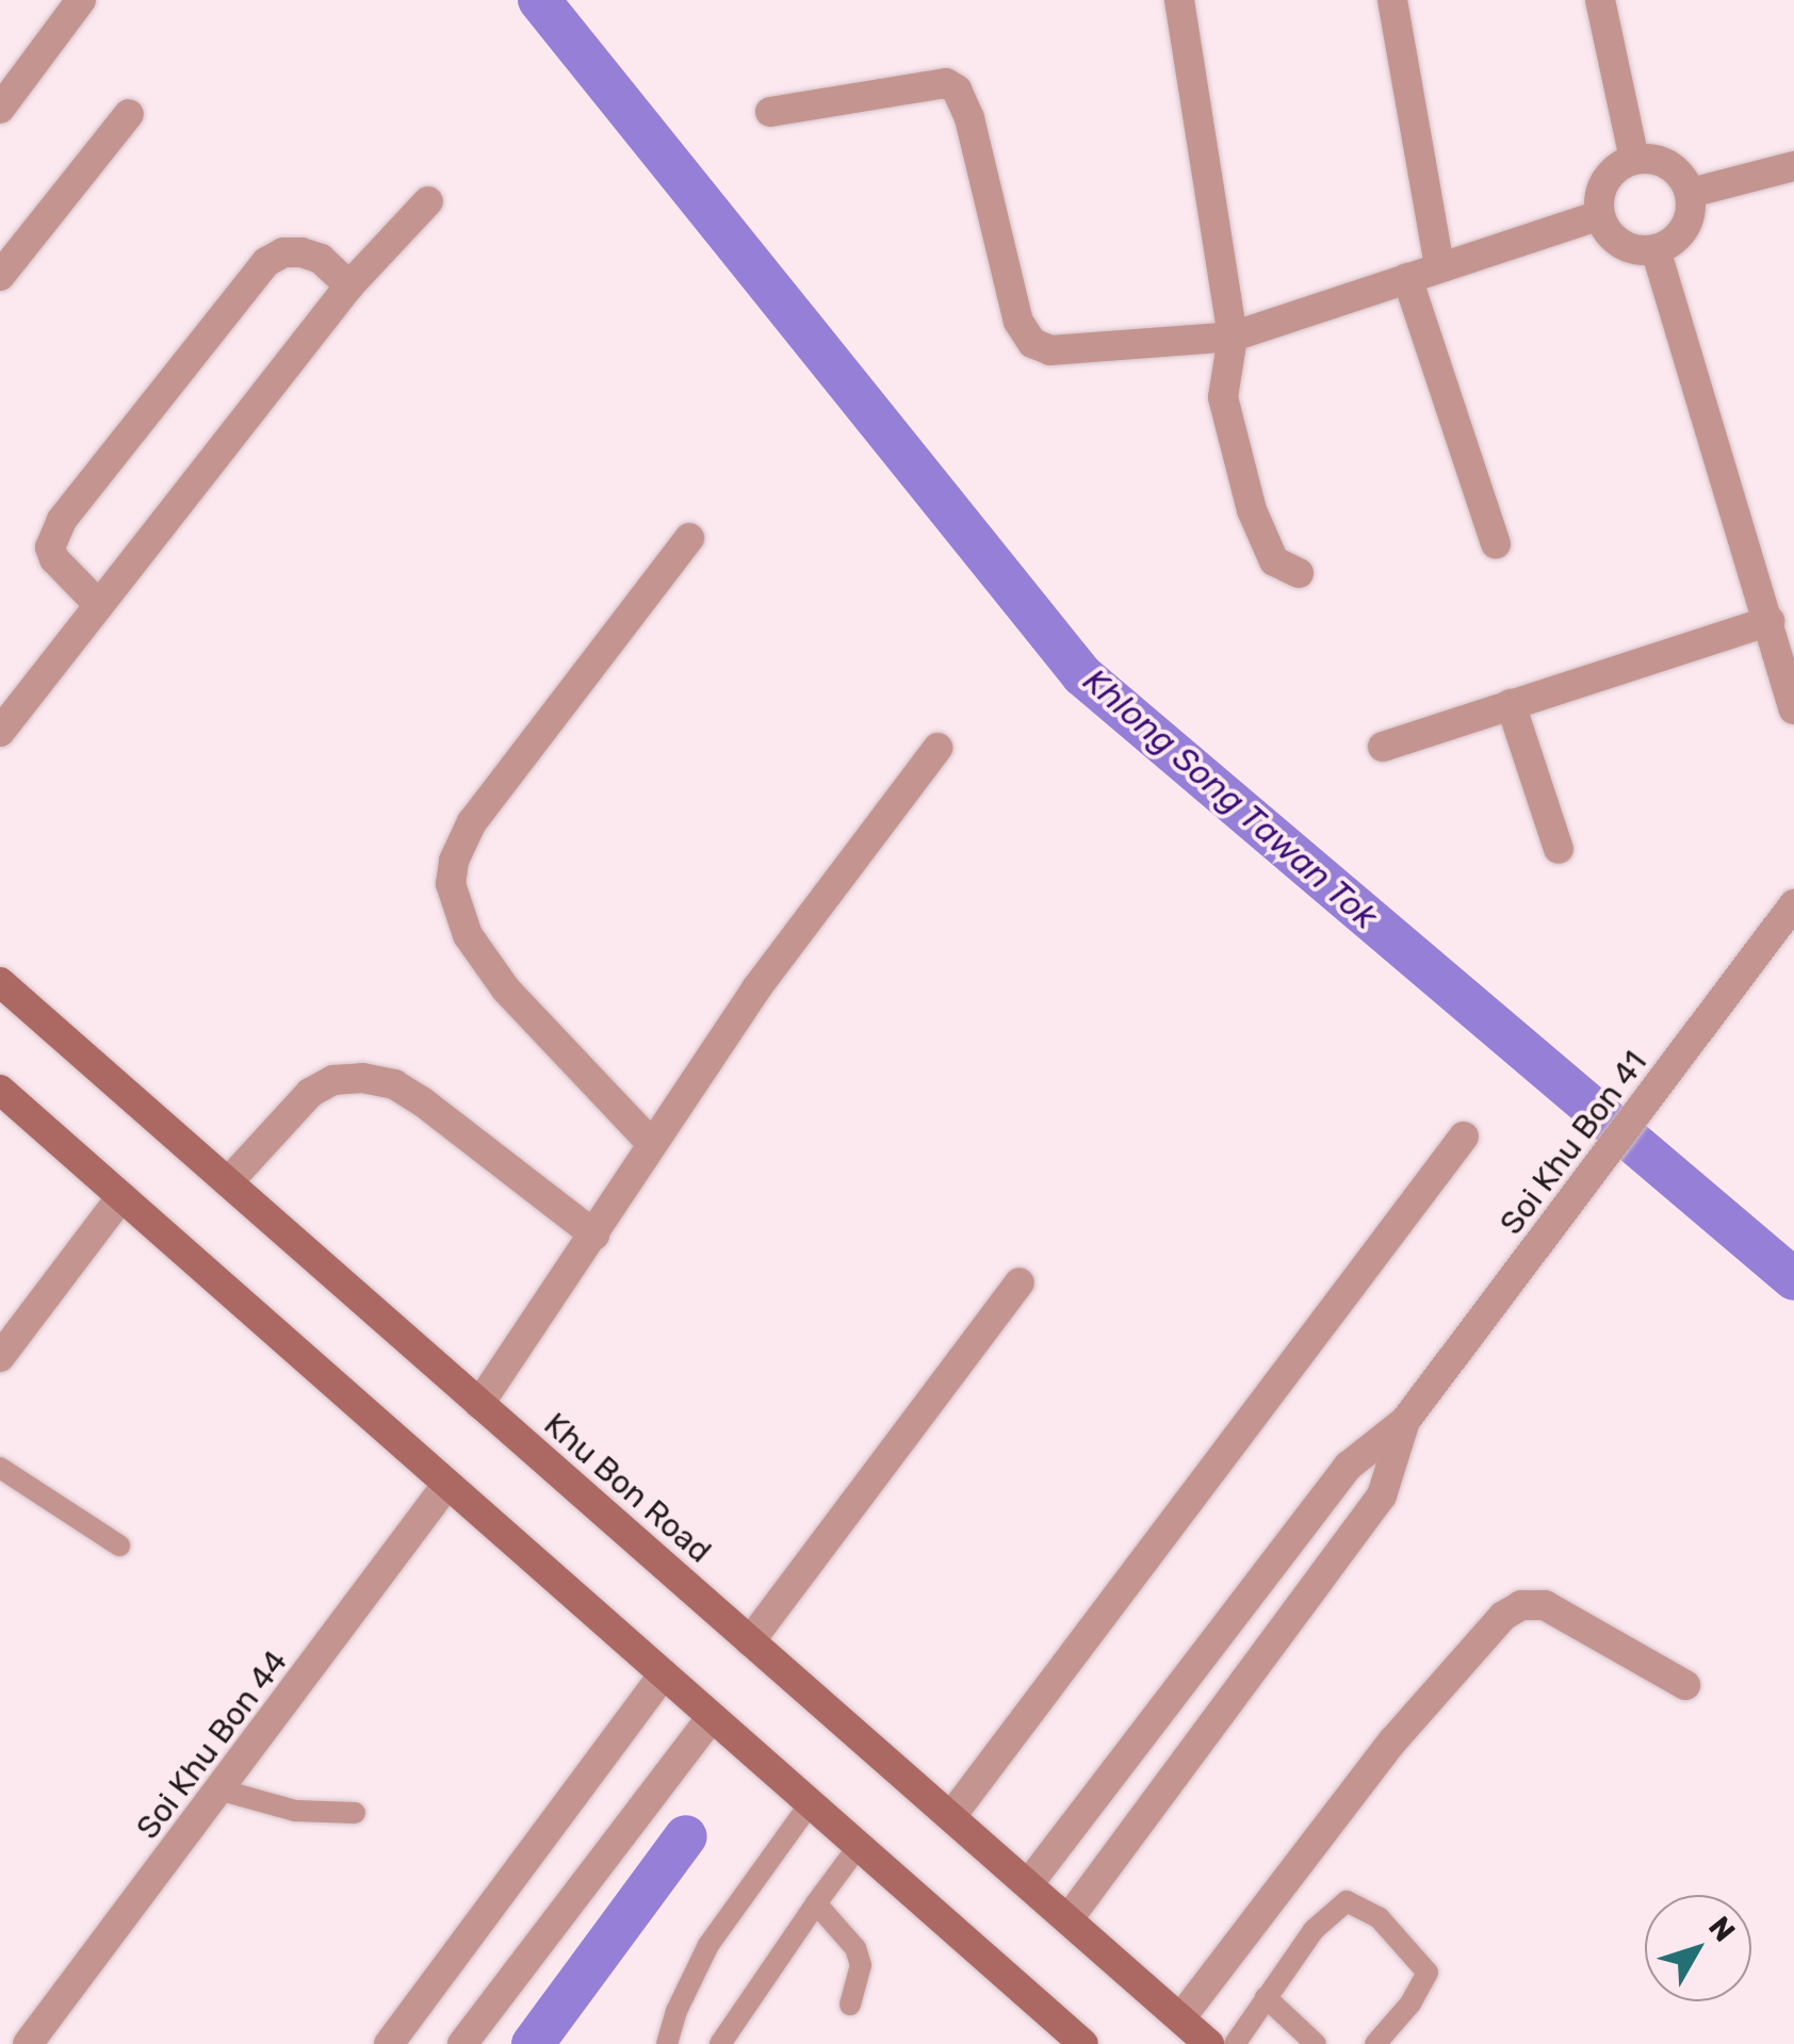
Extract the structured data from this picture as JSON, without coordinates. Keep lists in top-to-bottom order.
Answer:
{
  "streets": {
    "main road": ["Khu Bon Road"],
    "street": ["Soi Khu Bon 41", "Soi Khu Bon 44"]
  },
  "crossings": [
    ["Soi Khu Bon 41", "Khu Bon Road"]
  ],
  "water": ["Khlong Song Tawan Tok"],
  "north": "top right"
}
